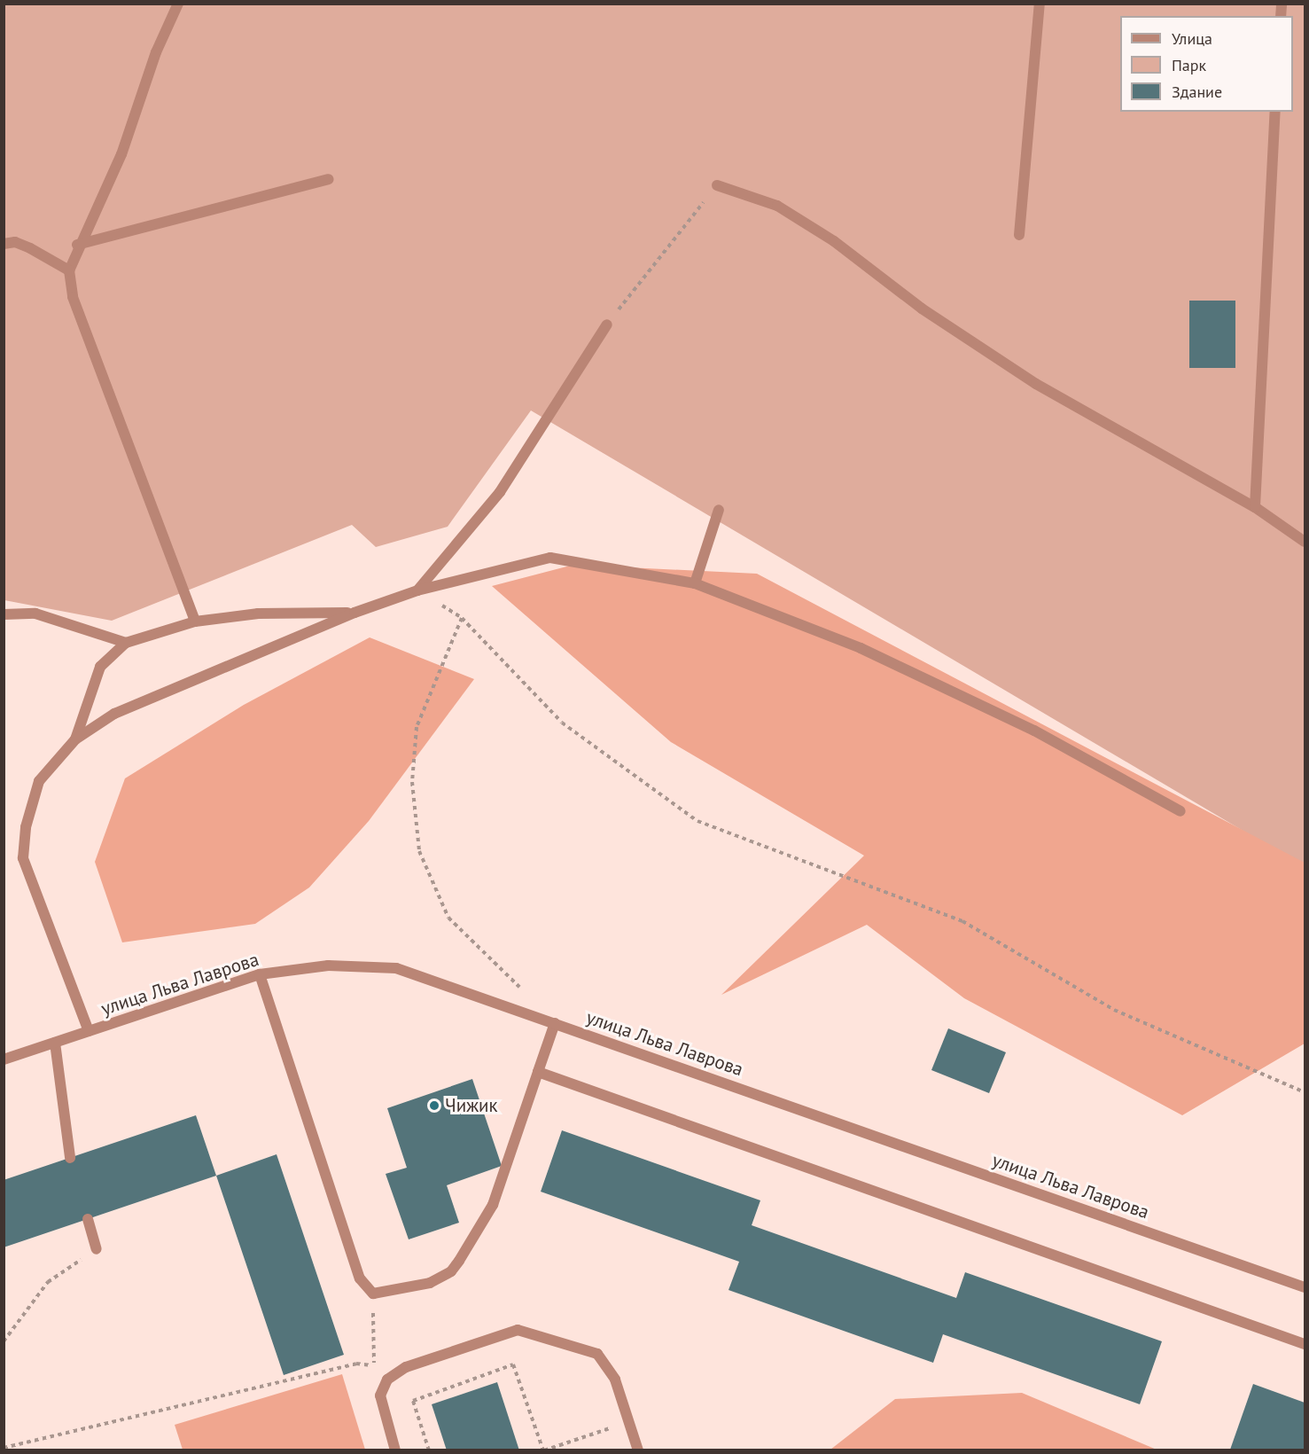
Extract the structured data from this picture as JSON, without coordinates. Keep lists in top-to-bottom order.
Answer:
{
  "streets": {
    "street": ["улица Льва Лаврова"]
  },
  "places": ["Чижик"],
  "legend": ["Улица", "Парк", "Здание"]
}
